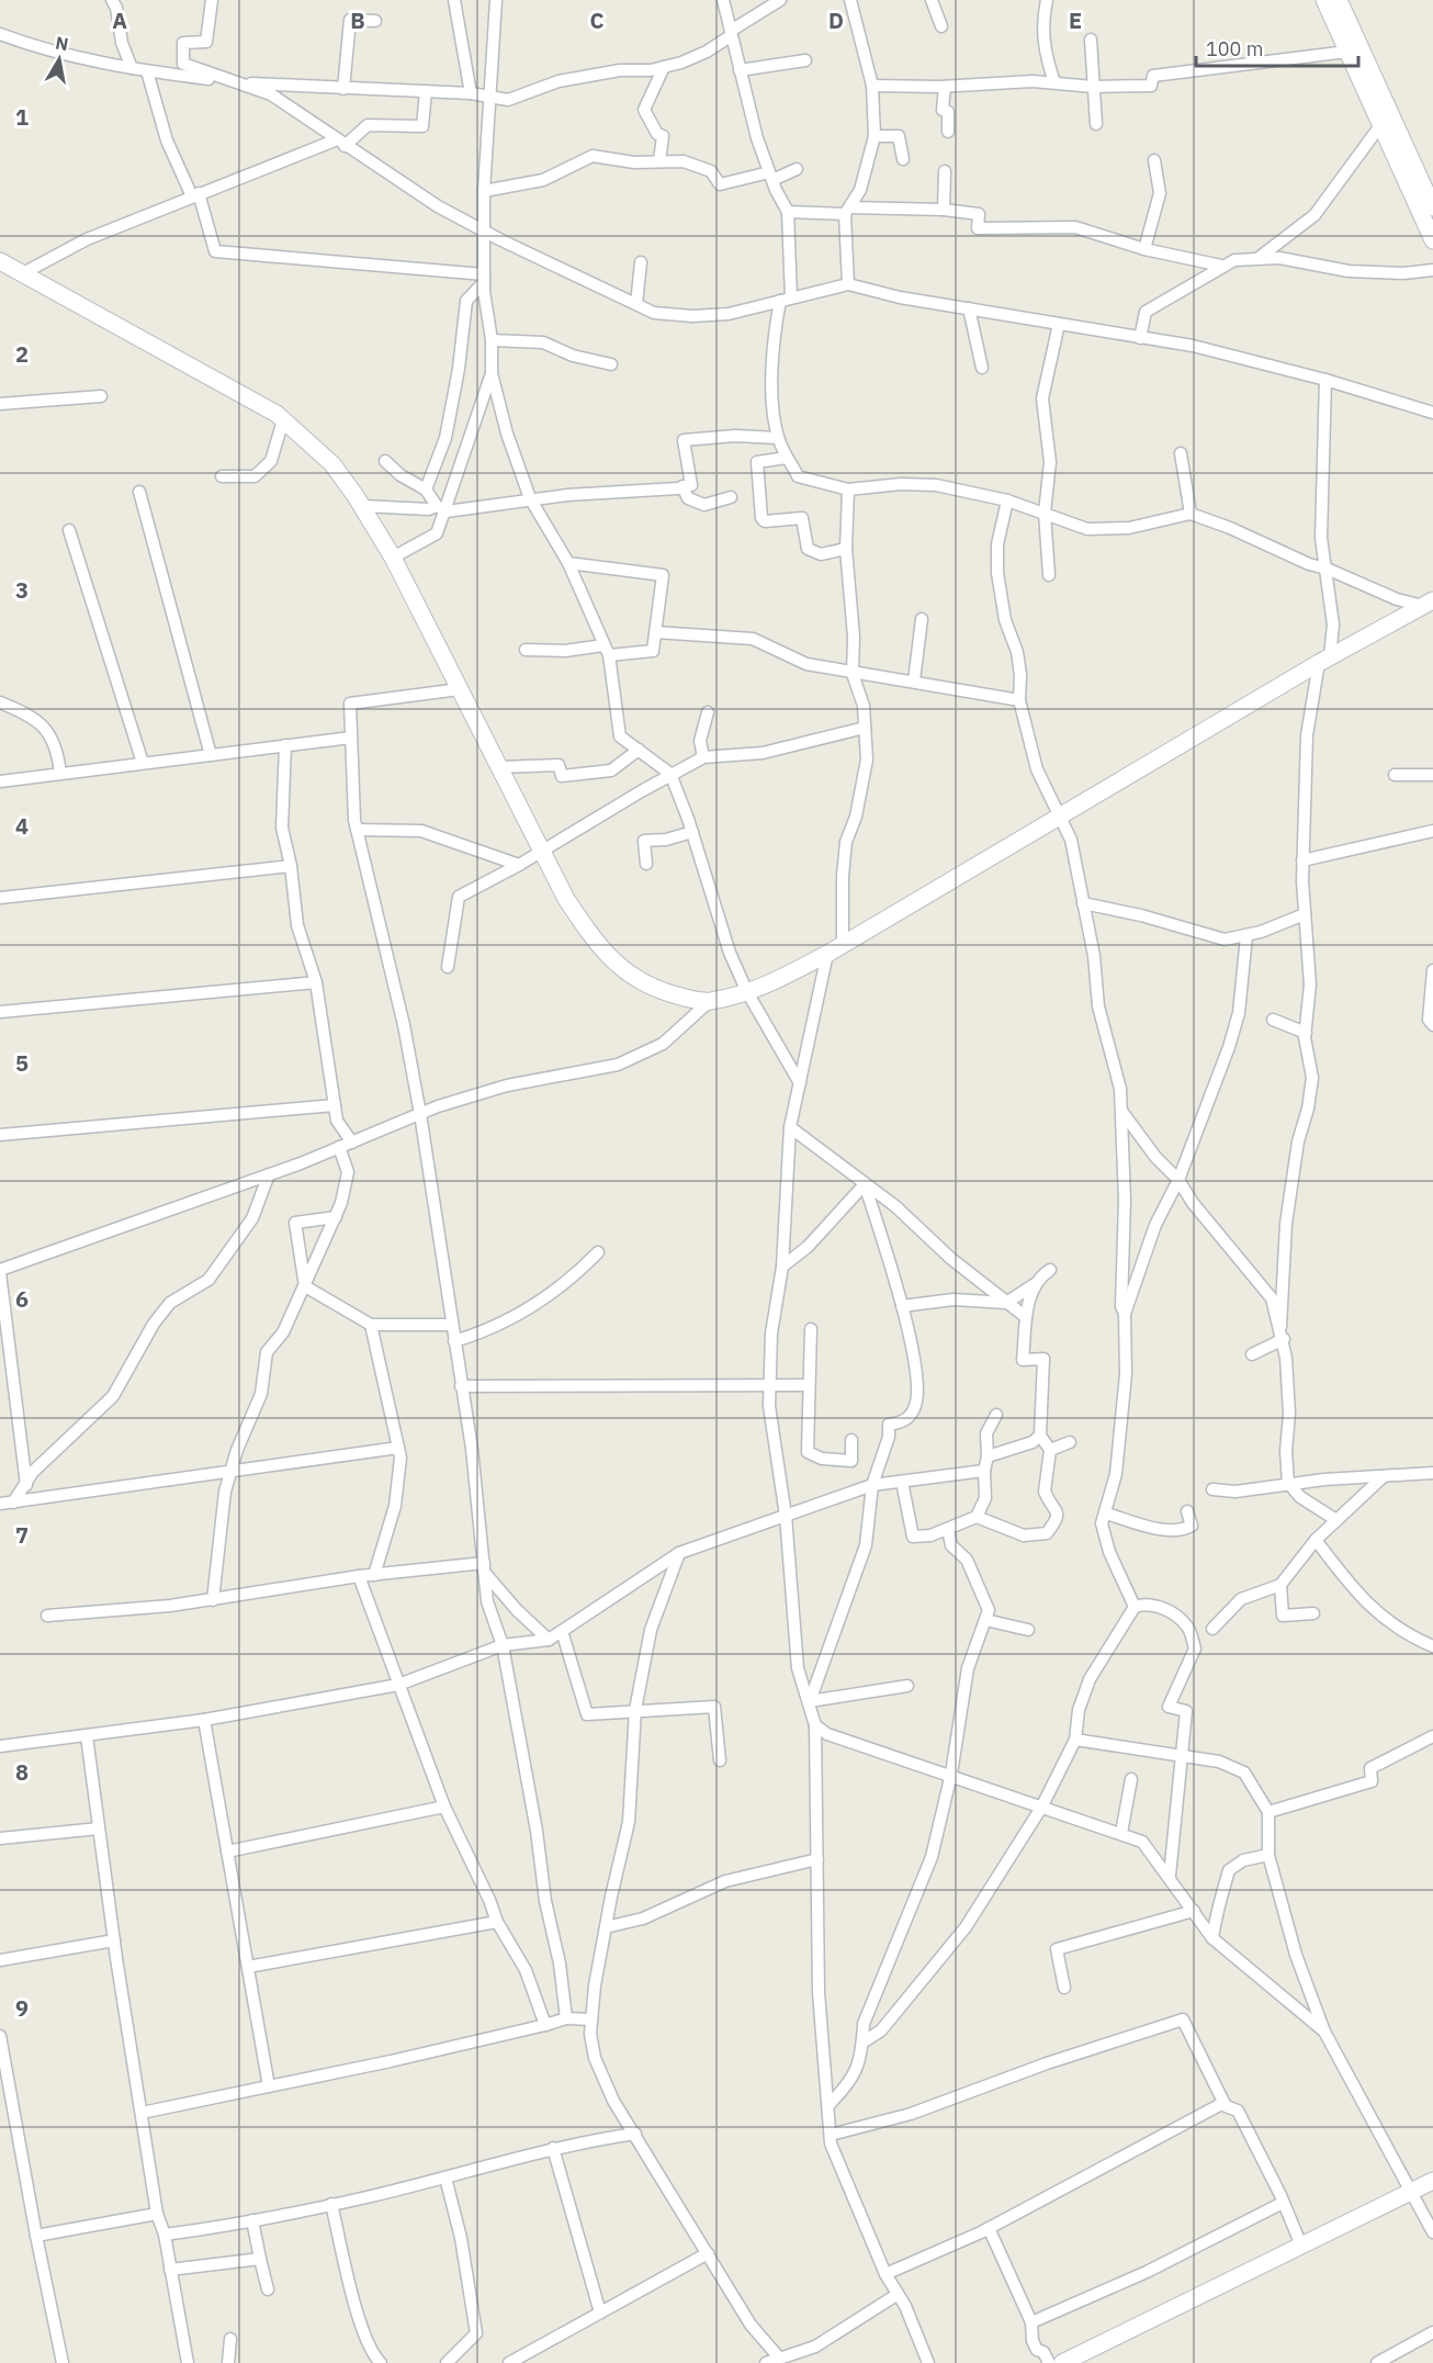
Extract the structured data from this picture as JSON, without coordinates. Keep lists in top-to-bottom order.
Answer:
{
  "scale_bar": "100 m",
  "north": "top",
  "grid": {
    "columns": [
      "A",
      "B",
      "C",
      "D",
      "E"
    ],
    "rows": [
      "1",
      "2",
      "3",
      "4",
      "5",
      "6",
      "7",
      "8",
      "9"
    ]
  }
}
